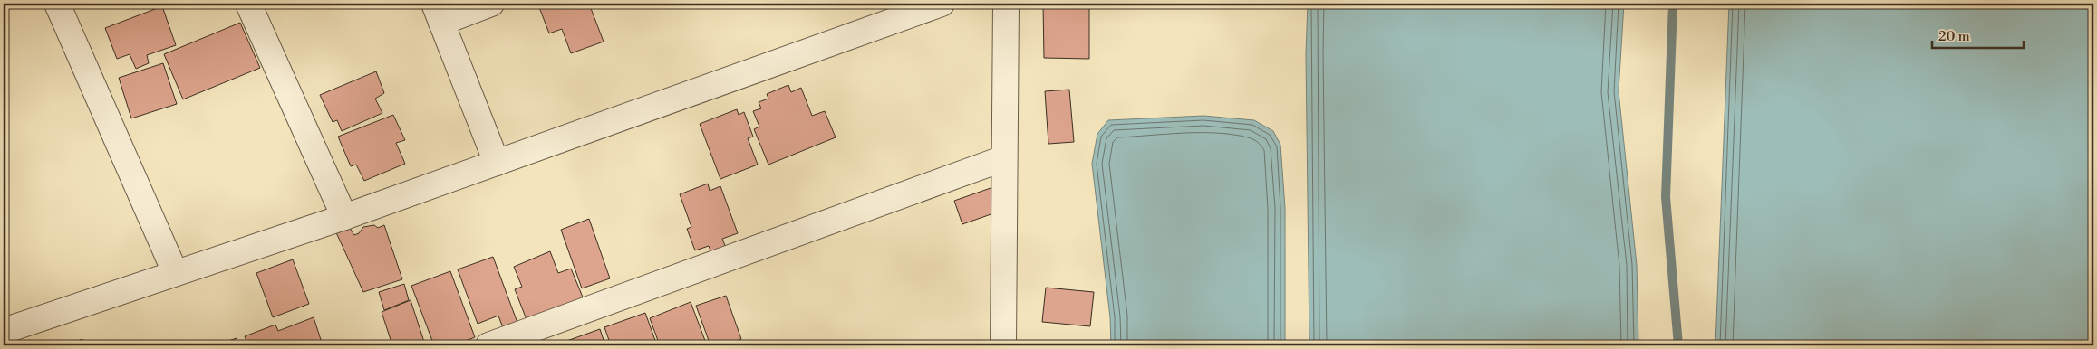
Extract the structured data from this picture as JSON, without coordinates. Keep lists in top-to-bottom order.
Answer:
{
  "scale_bar": "20 m"
}
